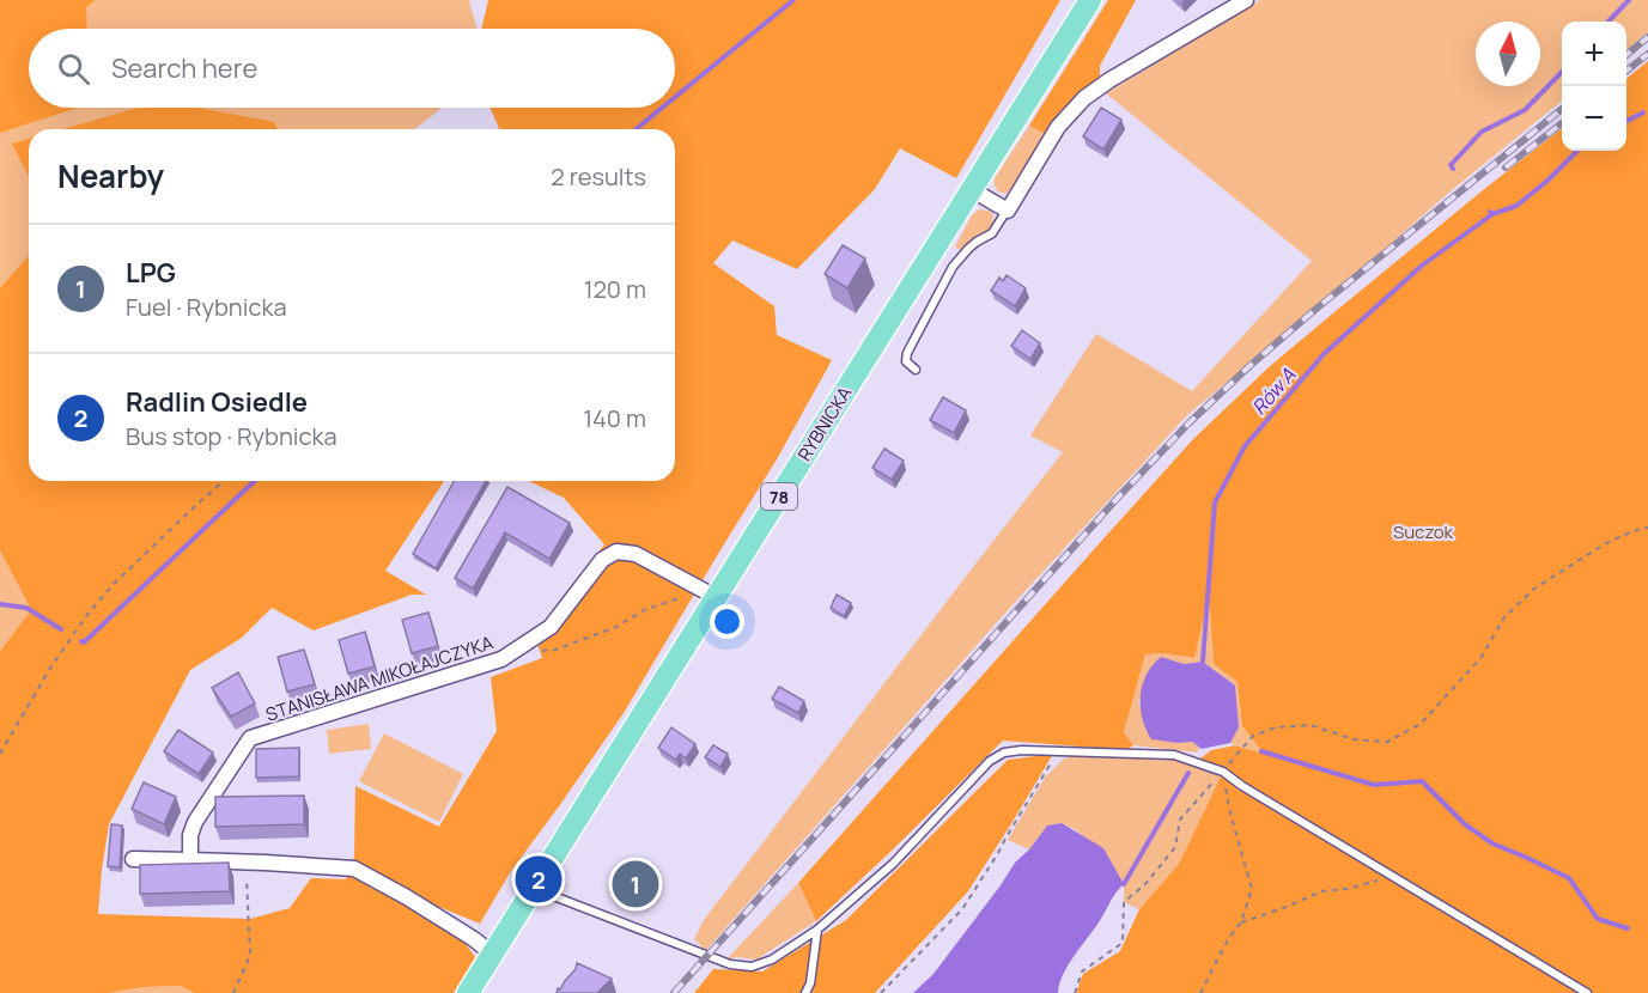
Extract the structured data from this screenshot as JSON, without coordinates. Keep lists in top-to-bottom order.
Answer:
{
  "streets": {
    "main road": ["RYBNICKA", "78"],
    "street": ["STANISŁAWA MIKOŁAJCZYKA"]
  },
  "crossings": [
    ["RYBNICKA", "STANISŁAWA MIKOŁAJCZYKA"]
  ],
  "water": ["Rów A"],
  "parks": ["Suczok"],
  "north": "top",
  "page": {
    "map_buttons": ["+", "−"],
    "search": "Search here",
    "heading": ["Nearby", "2 results"],
    "list": [
      {
        "mark": "1",
        "name": "LPG",
        "note": "Fuel · Rybnicka",
        "value": "120 m"
      },
      {
        "mark": "2",
        "name": "Radlin Osiedle",
        "note": "Bus stop · Rybnicka",
        "value": "140 m"
      }
    ],
    "pins": ["2", "1"]
  }
}
